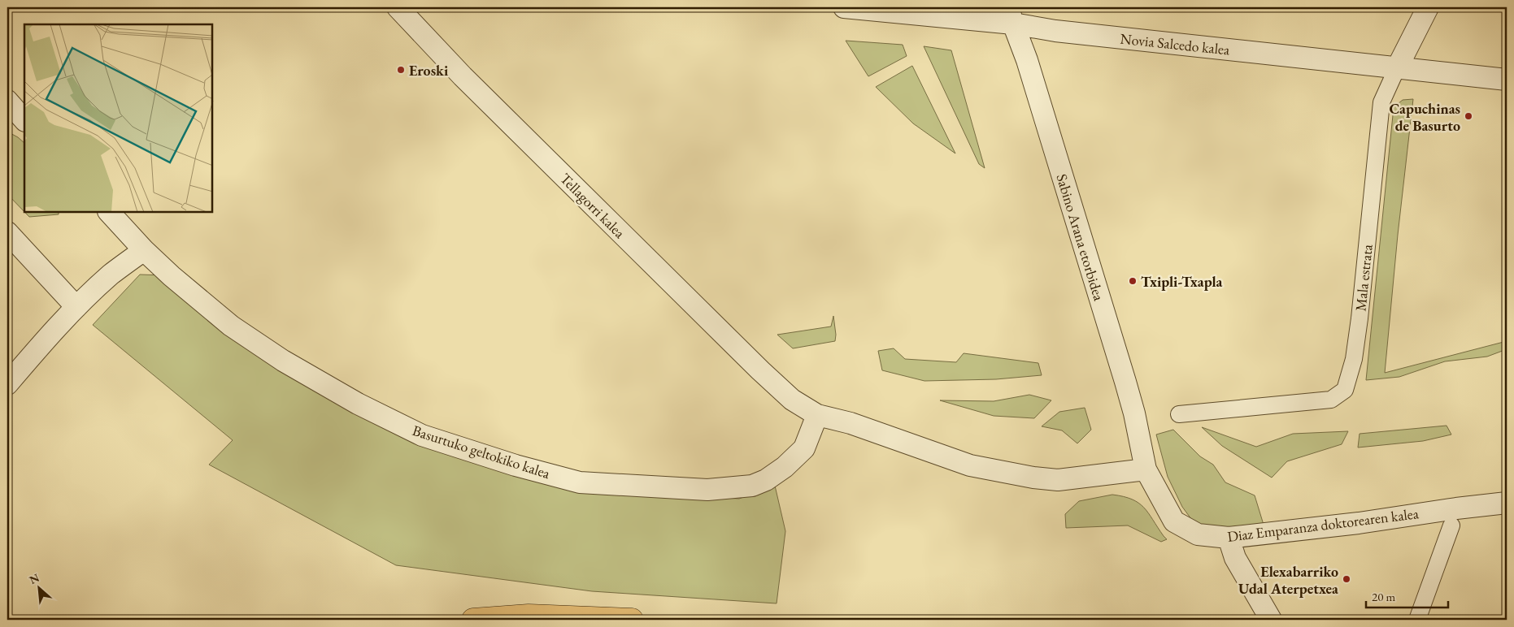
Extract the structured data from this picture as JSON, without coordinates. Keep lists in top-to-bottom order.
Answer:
{
  "streets": {
    "street": [
      "Novia Salcedo kalea",
      "Tellagorri kalea",
      "Sabino Arana etorbidea",
      "Mala estrata",
      "Basurtuko geltokiko kalea",
      "Diaz Emparanza doktorearen kalea"
    ]
  },
  "crossings": [
    ["Novia Salcedo kalea", "Sabino Arana etorbidea"],
    ["Novia Salcedo kalea", "Mala estrata"],
    ["Tellagorri kalea", "Basurtuko geltokiko kalea"],
    ["Sabino Arana etorbidea", "Diaz Emparanza doktorearen kalea"]
  ],
  "places": [
    "Eroski",
    "Capuchinas de Basurto",
    "Txipli-Txapla",
    "Elexabarriko Udal Aterpetxea"
  ],
  "scale_bar": "20 m",
  "north": "top left"
}
